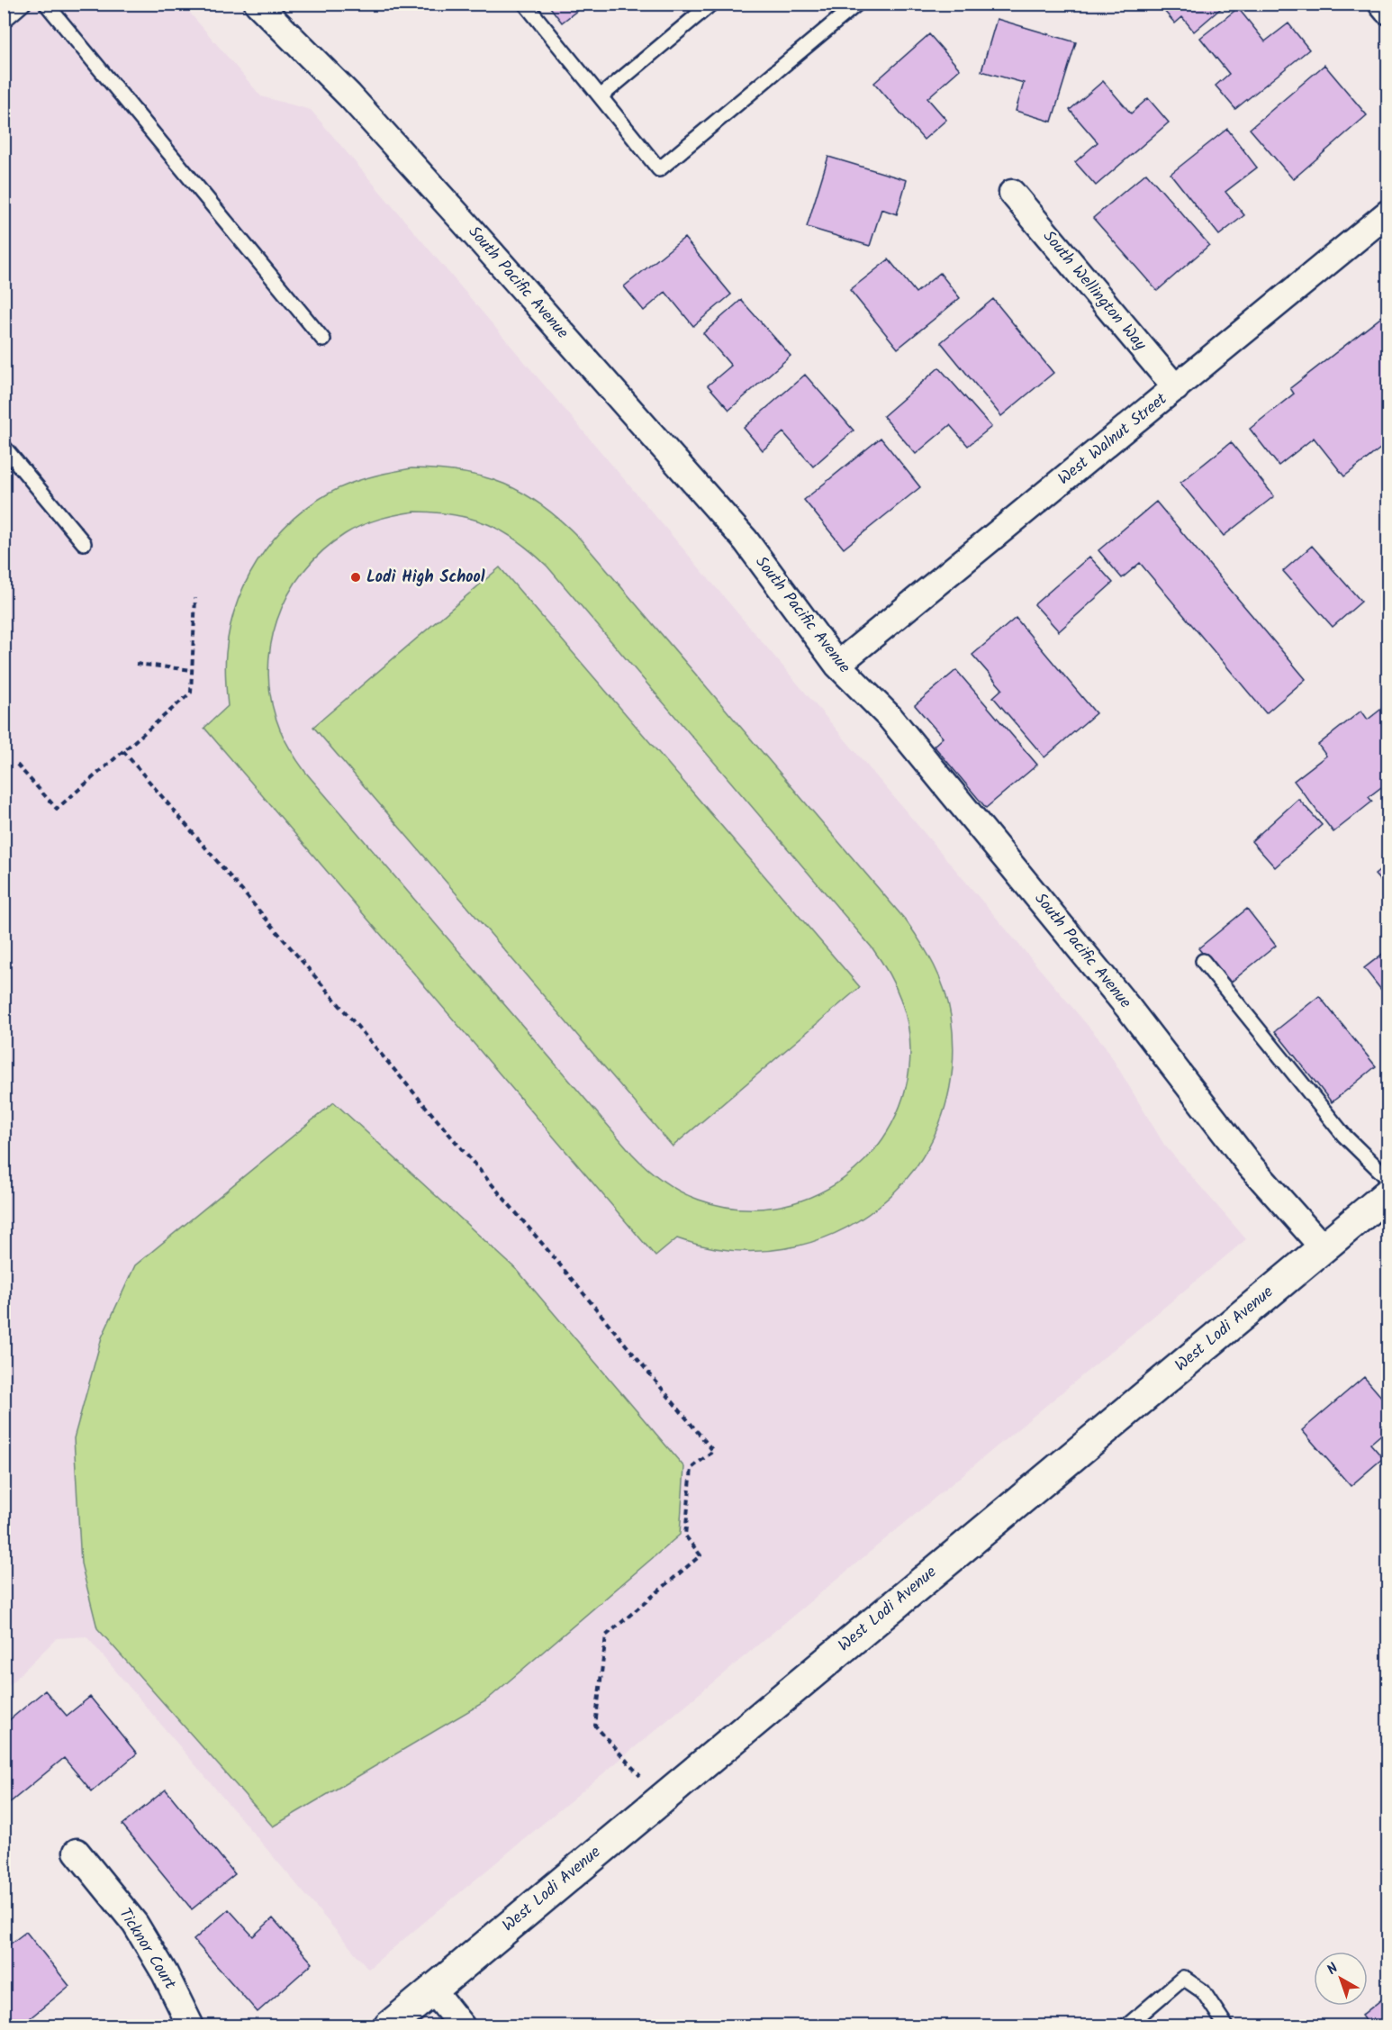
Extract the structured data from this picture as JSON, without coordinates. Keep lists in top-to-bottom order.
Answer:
{
  "streets": {
    "main road": ["West Lodi Avenue"],
    "street": [
      "South Pacific Avenue",
      "South Wellington Way",
      "West Walnut Street",
      "Ticknor Court"
    ]
  },
  "crossings": [
    ["South Pacific Avenue", "West Walnut Street"],
    ["South Pacific Avenue", "West Lodi Avenue"],
    ["South Wellington Way", "West Walnut Street"]
  ],
  "places": ["Lodi High School"],
  "north": "top left"
}
